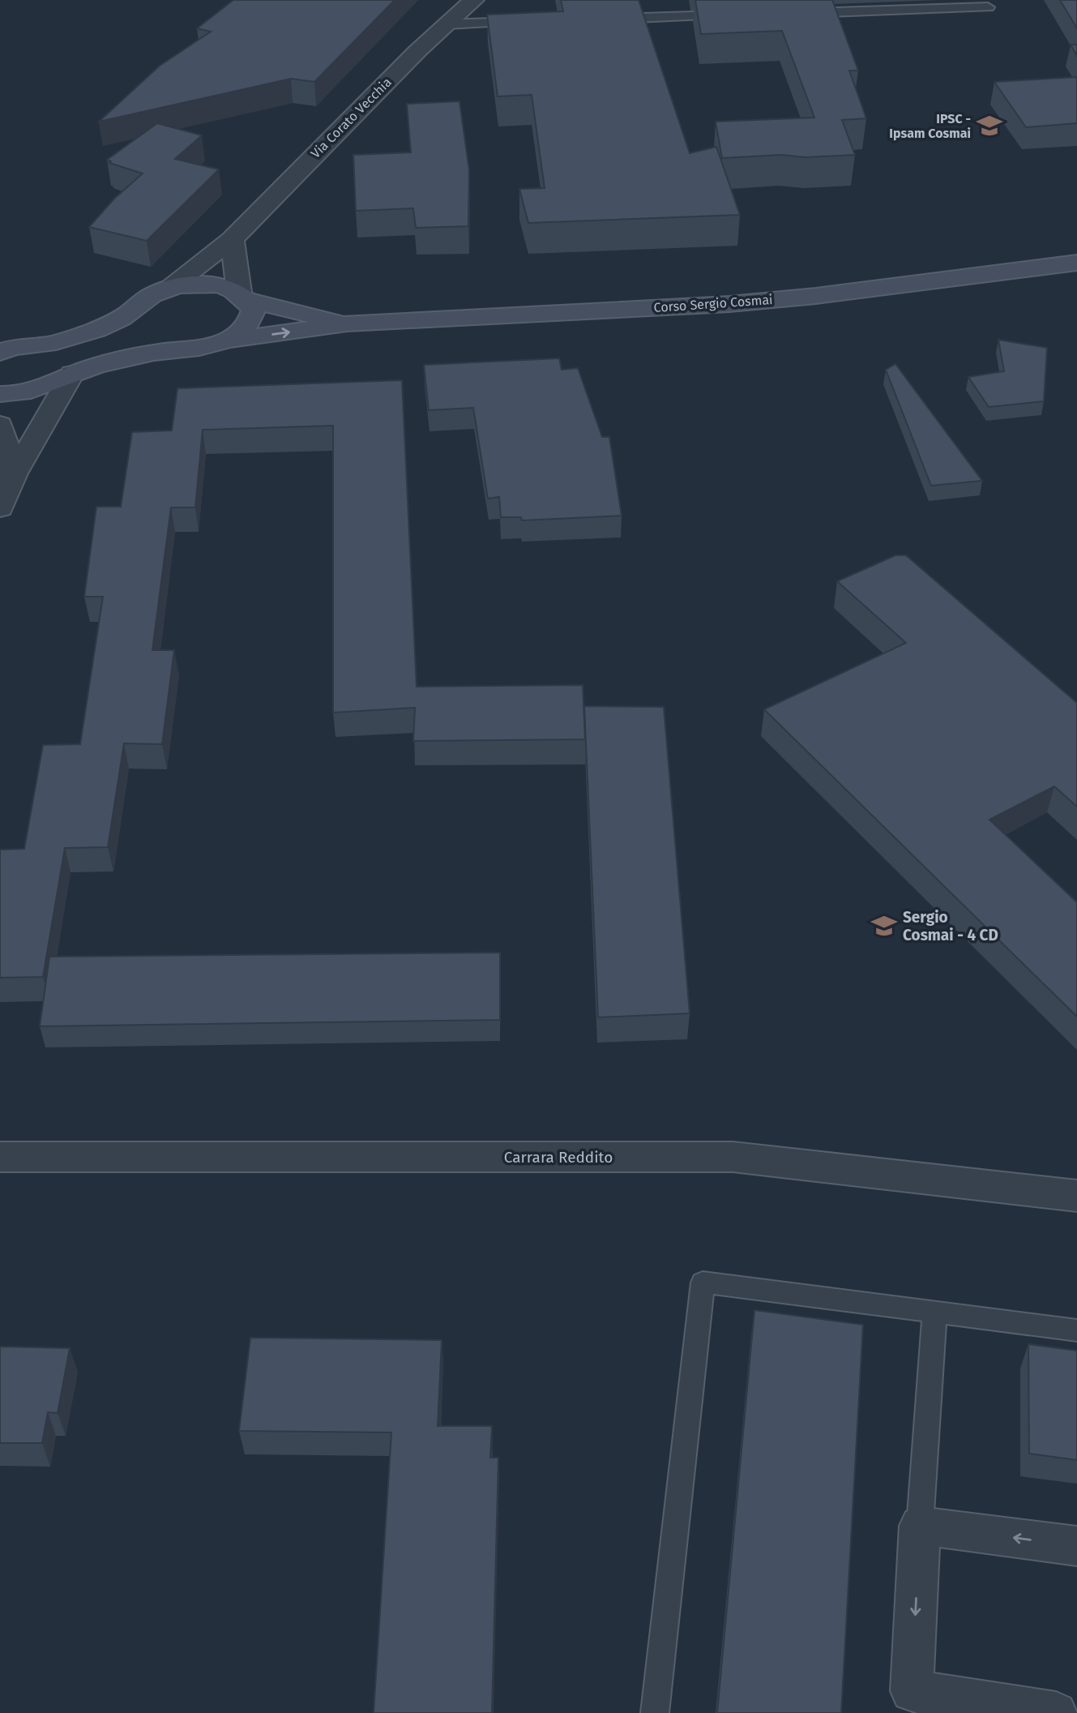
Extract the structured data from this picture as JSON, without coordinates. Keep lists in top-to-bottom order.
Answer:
{
  "streets": {
    "main road": ["Corso Sergio Cosmai"],
    "street": ["Via Corato Vecchia", "Carrara Reddito"]
  },
  "crossings": [
    ["Via Corato Vecchia", "Corso Sergio Cosmai"]
  ],
  "places": {
    "school or university": ["IPSC - Ipsam Cosmai", "Sergio Cosmai - 4 CD"]
  }
}
